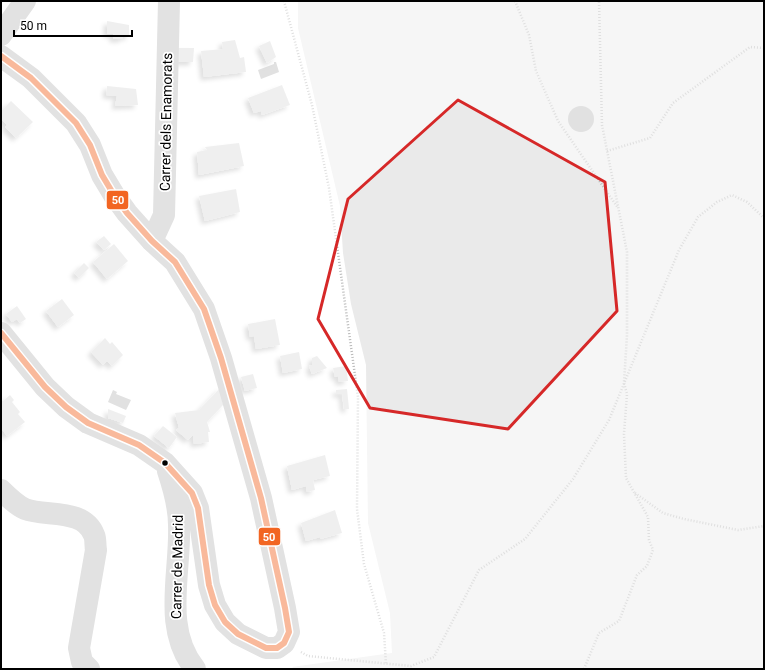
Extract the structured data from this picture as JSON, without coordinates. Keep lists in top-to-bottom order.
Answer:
{
  "streets": {
    "street": ["Carrer dels Enamorats", "Carrer de Madrid"]
  },
  "lines": ["transit line 50"],
  "scale_bar": "50 m"
}
